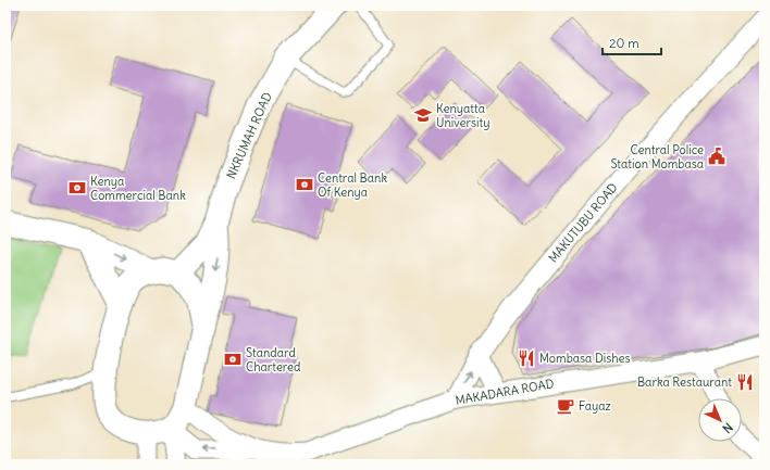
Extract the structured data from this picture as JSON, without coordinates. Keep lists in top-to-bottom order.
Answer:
{
  "streets": {
    "street": ["NKRUMAH ROAD", "MAKUTUBU ROAD", "MAKADARA ROAD"]
  },
  "crossings": [
    ["MAKUTUBU ROAD", "MAKADARA ROAD"]
  ],
  "places": {
    "school or university": ["Kenyatta University"],
    "public building": ["Central Police Station Mombasa"],
    "bank": ["Central Bank Of Kenya", "Kenya Commercial Bank", "Standard Chartered"],
    "restaurant": ["Mombasa Dishes", "Barka Restaurant"],
    "cafe": ["Fayaz"]
  },
  "scale_bar": "20 m",
  "north": "bottom right"
}
